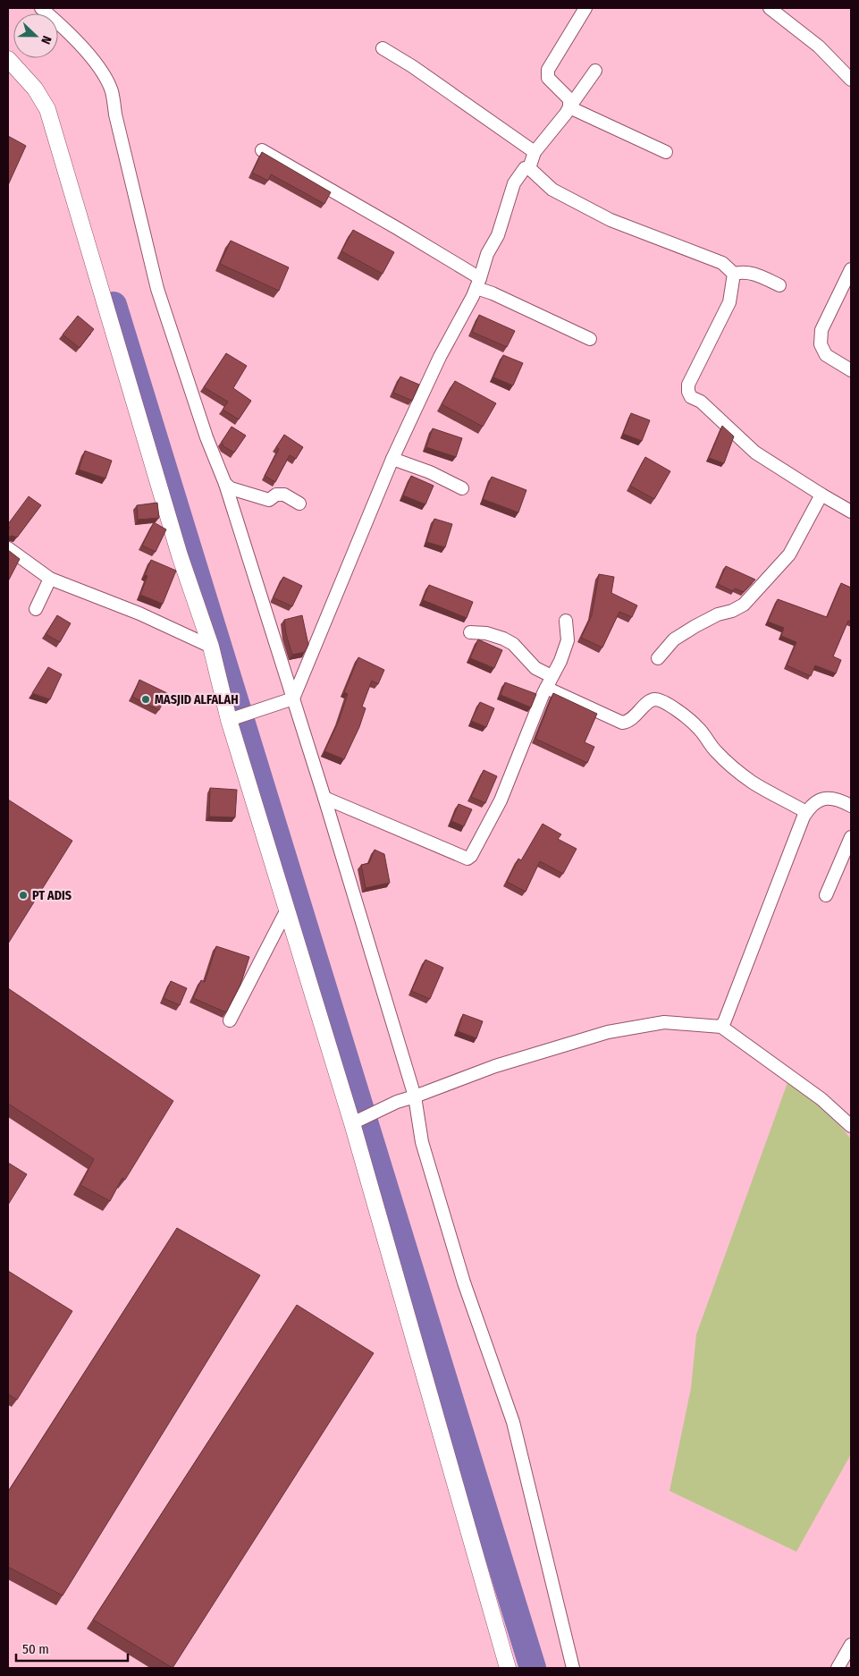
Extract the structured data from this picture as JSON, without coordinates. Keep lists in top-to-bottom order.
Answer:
{
  "places": ["MASJID ALFALAH", "PT ADIS"],
  "scale_bar": "50 m",
  "north": "right"
}
